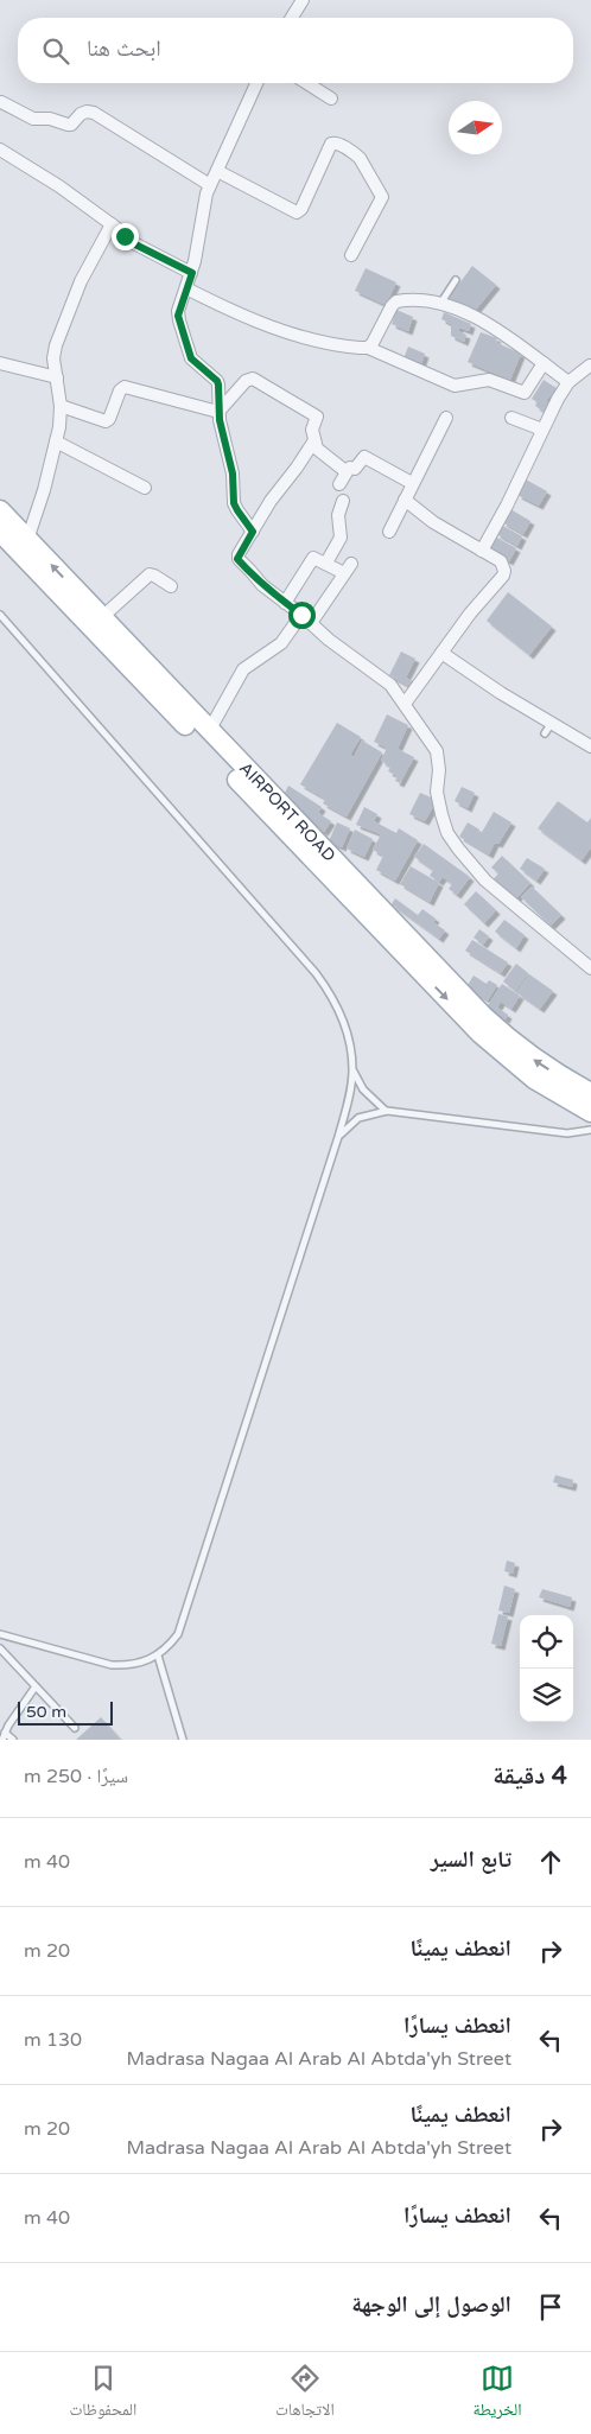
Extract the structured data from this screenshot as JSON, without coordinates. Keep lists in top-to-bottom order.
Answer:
{
  "streets": {
    "main road": ["AIRPORT ROAD"]
  },
  "scale_bar": "50 m",
  "north": "right",
  "page": {
    "search": "ابحث هنا",
    "scale": "50 m",
    "heading": ["4 دقيقة", "سيرًا · 250 m"],
    "list": [
      ["تابع السير", "40 m"],
      ["انعطف يمينًا", "20 m"],
      ["انعطف يسارًا", "Madrasa Nagaa Al Arab Al Abtda'yh Street", "130 m"],
      ["انعطف يمينًا", "Madrasa Nagaa Al Arab Al Abtda'yh Street", "20 m"],
      ["انعطف يسارًا", "40 m"],
      "الوصول إلى الوجهة"
    ],
    "nav": ["الخريطة", "الاتجاهات", "المحفوظات"]
  }
}
